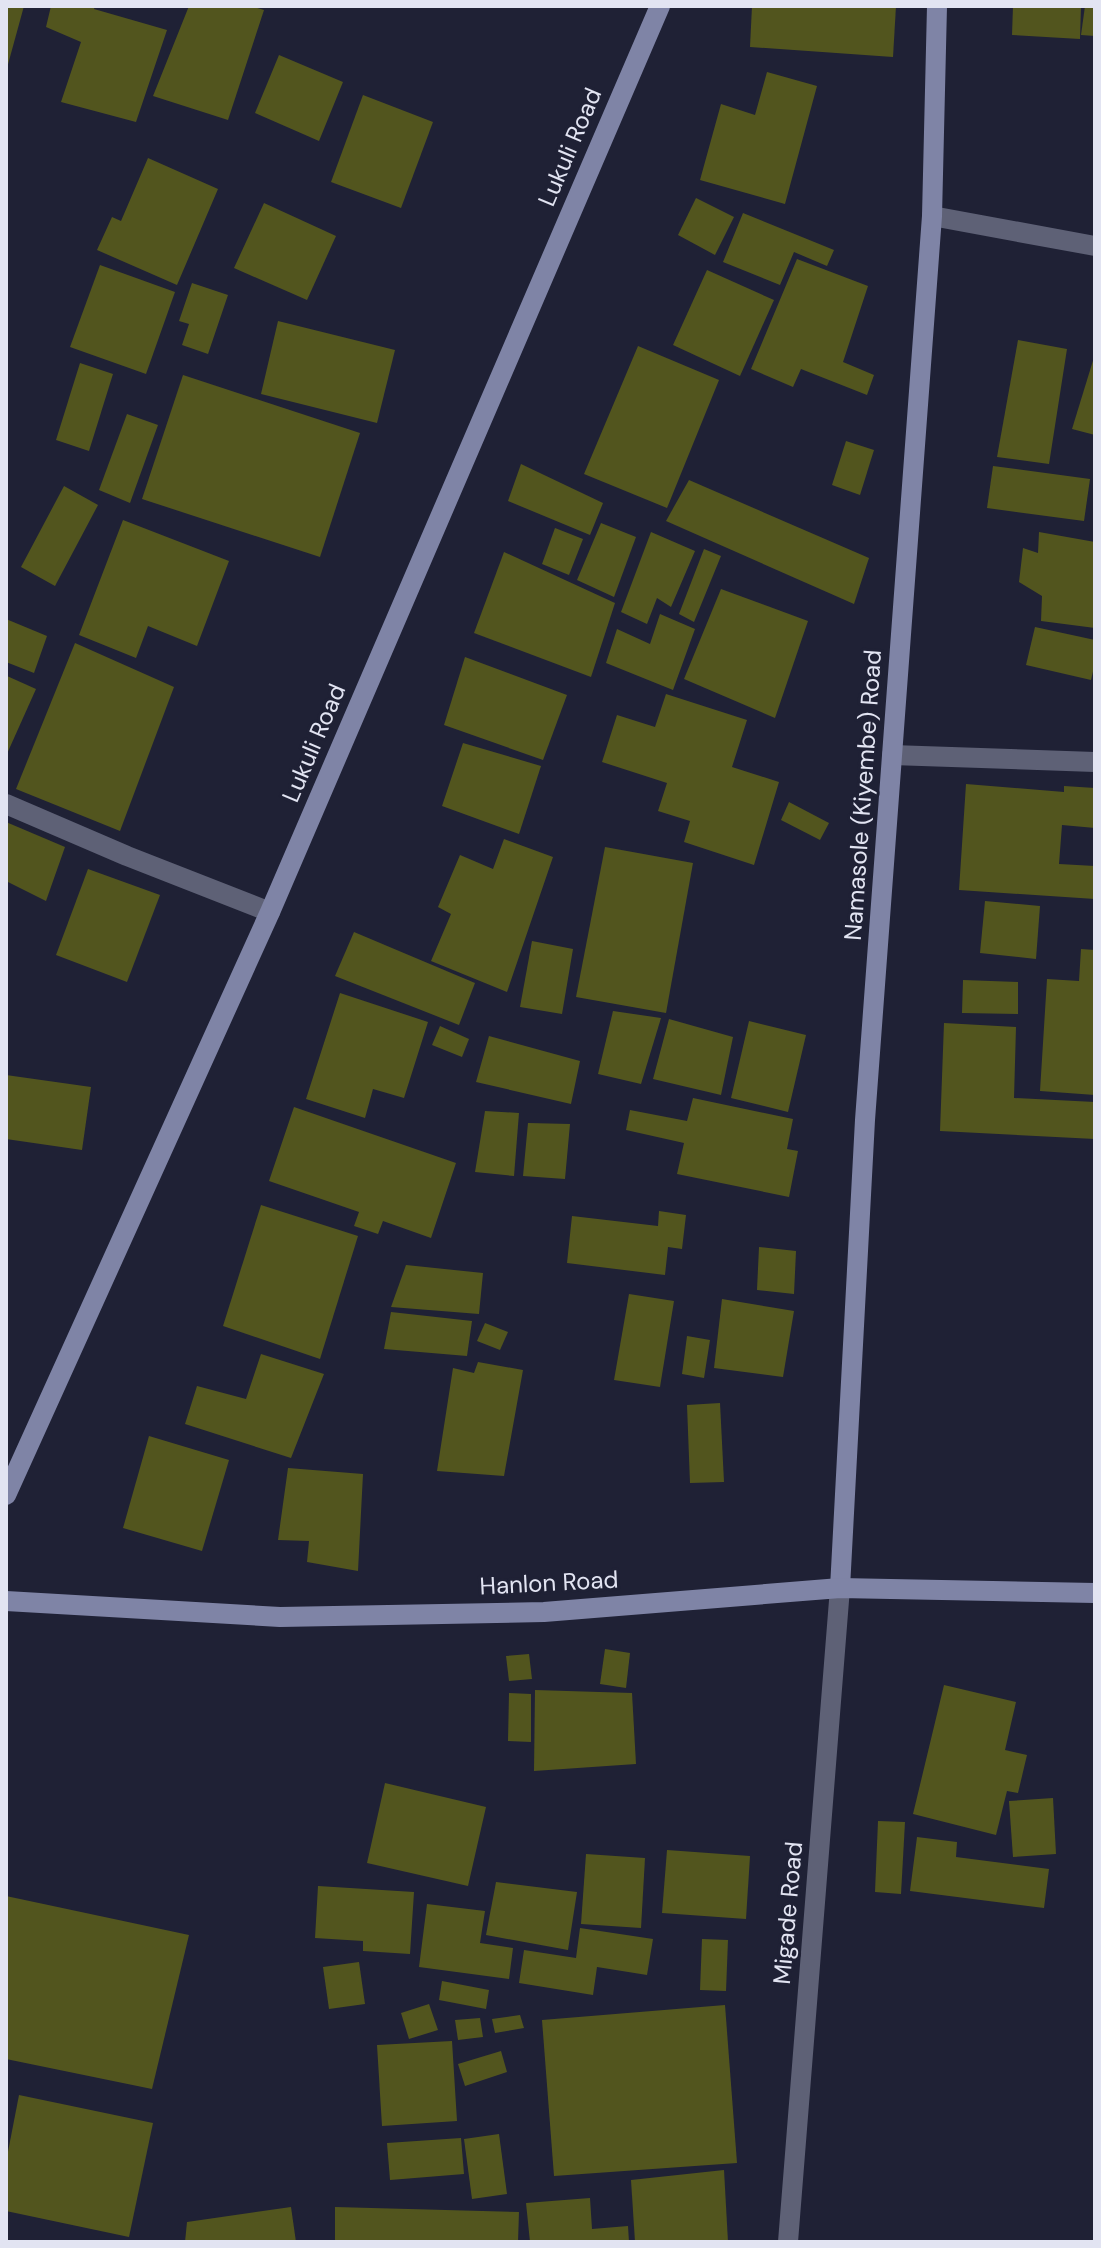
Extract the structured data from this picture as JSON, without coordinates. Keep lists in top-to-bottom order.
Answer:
{
  "streets": {
    "main road": ["Lukuli Road", "Namasole (Kiyembe) Road", "Hanlon Road"],
    "street": ["Migade Road"]
  },
  "crossings": [
    ["Namasole (Kiyembe) Road", "Hanlon Road"],
    ["Namasole (Kiyembe) Road", "Migade Road"],
    ["Hanlon Road", "Migade Road"]
  ]
}
